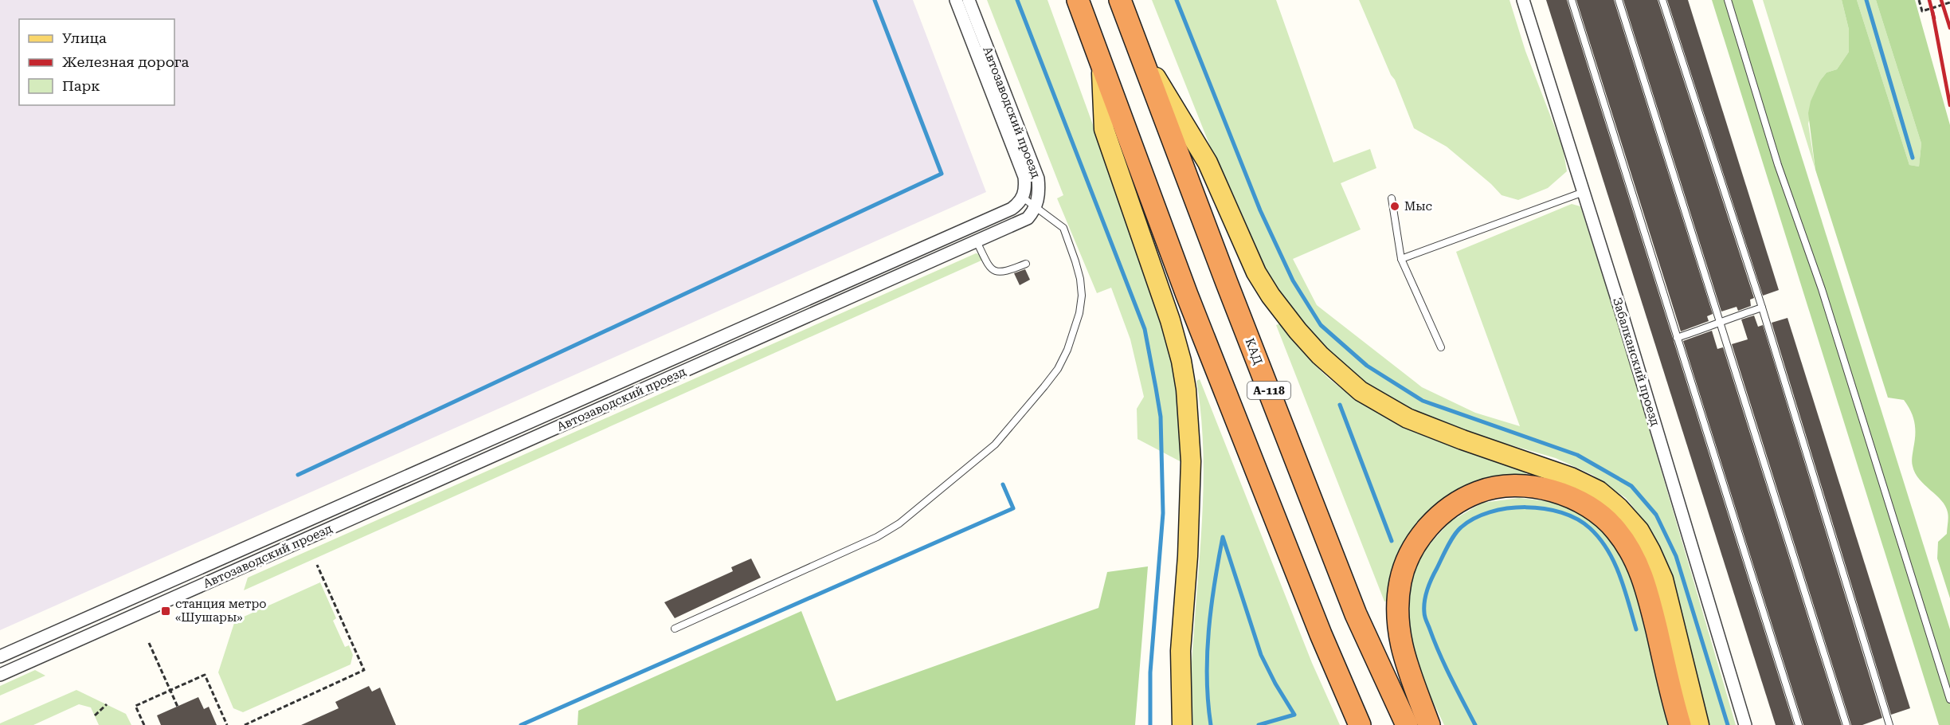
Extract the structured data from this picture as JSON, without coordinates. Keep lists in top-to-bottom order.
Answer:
{
  "streets": {
    "highway": ["КАД", "А-118"],
    "street": ["Автозаводский проезд", "Забалканский проезд"]
  },
  "places": {
    "other": ["Мыс"],
    "transit": ["станция метро «Шушары»"]
  },
  "legend": ["Улица", "Железная дорога", "Парк"]
}
